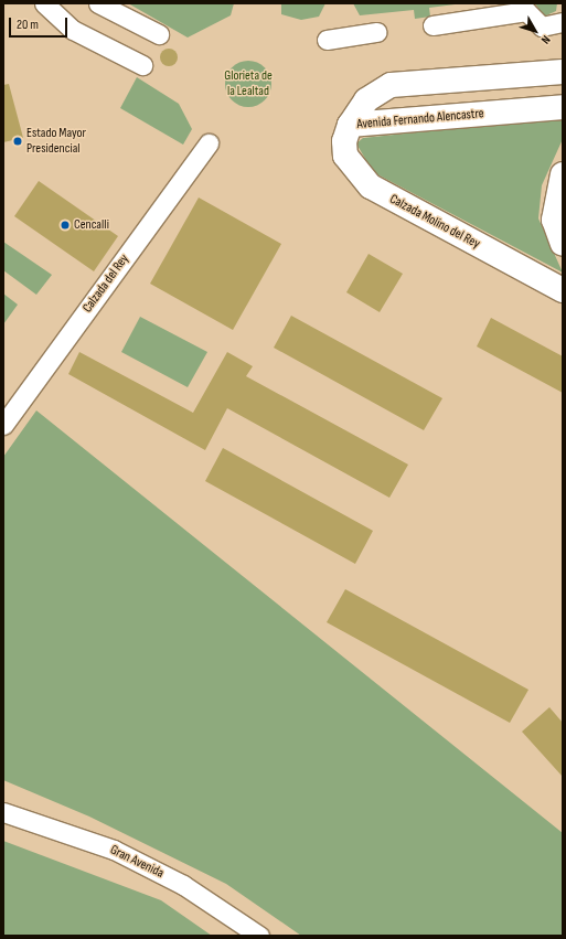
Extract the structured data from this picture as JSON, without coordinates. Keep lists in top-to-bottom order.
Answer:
{
  "streets": {
    "street": [
      "Avenida Fernando Alencastre",
      "Calzada Molino del Rey",
      "Calzada del Rey",
      "Gran Avenida"
    ]
  },
  "crossings": [
    ["Avenida Fernando Alencastre", "Calzada Molino del Rey"]
  ],
  "parks": ["Glorieta de la Lealtad"],
  "places": ["Estado Mayor Presidencial", "Cencalli"],
  "scale_bar": "20 m",
  "north": "bottom right"
}
